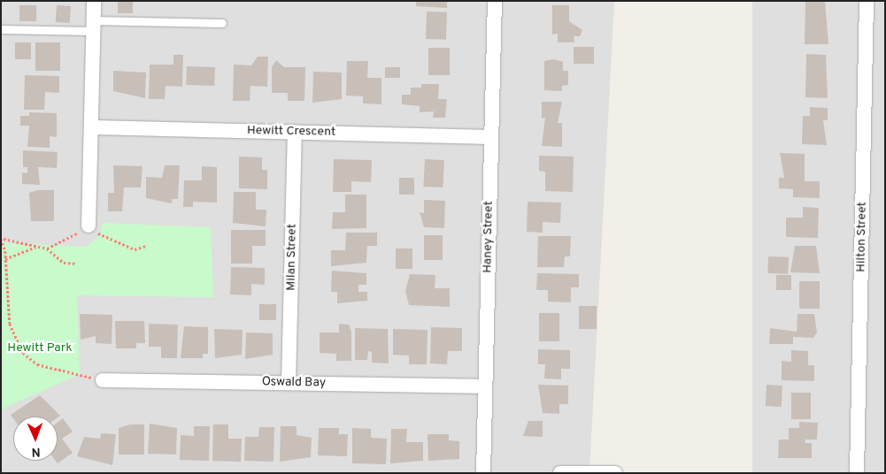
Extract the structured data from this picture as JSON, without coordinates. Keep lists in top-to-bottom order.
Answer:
{
  "streets": {
    "street": [
      "Hewitt Crescent",
      "Haney Street",
      "Hilton Street",
      "Milan Street",
      "Oswald Bay"
    ]
  },
  "crossings": [
    ["Hewitt Crescent", "Haney Street"],
    ["Hewitt Crescent", "Milan Street"],
    ["Haney Street", "Oswald Bay"],
    ["Milan Street", "Oswald Bay"]
  ],
  "parks": ["Hewitt Park"],
  "north": "bottom"
}
